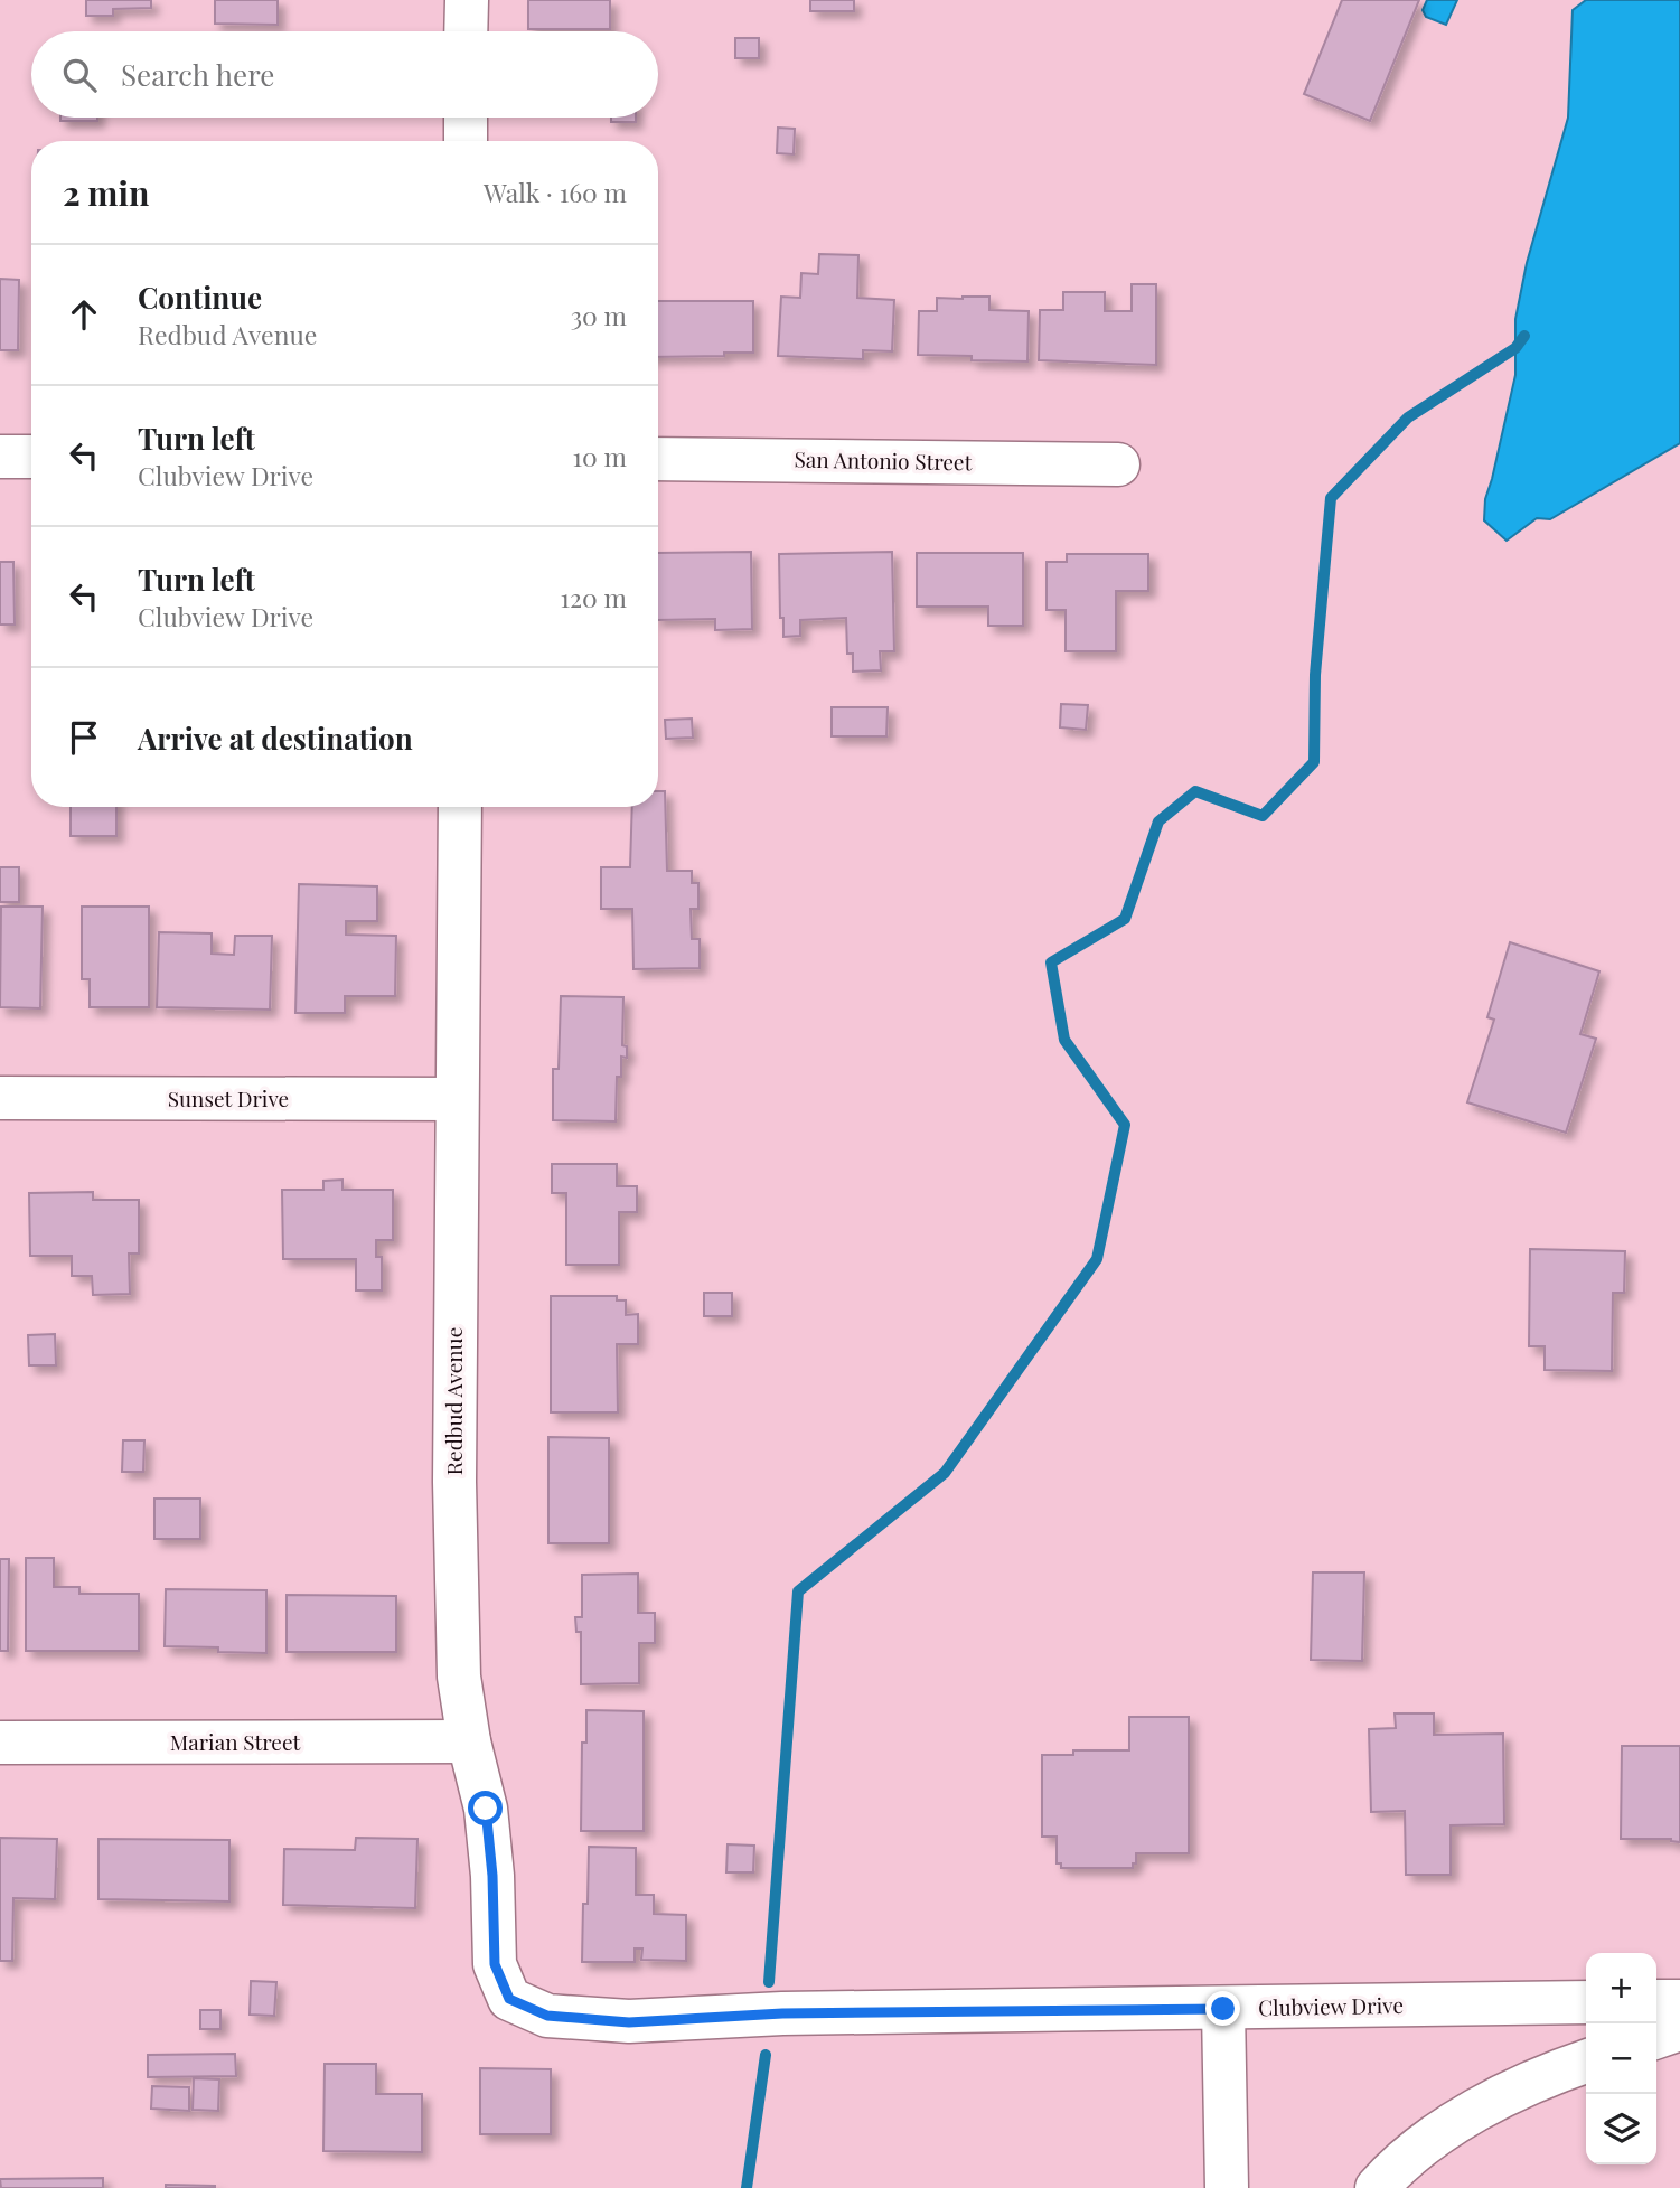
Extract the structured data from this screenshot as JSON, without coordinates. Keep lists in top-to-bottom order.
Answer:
{
  "streets": {
    "street": [
      "San Antonio Street",
      "Sunset Drive",
      "Redbud Avenue",
      "Marian Street",
      "Clubview Drive"
    ]
  },
  "crossings": [
    ["Sunset Drive", "Redbud Avenue"],
    ["Redbud Avenue", "Marian Street"],
    ["Redbud Avenue", "Clubview Drive"]
  ],
  "page": {
    "search": "Search here",
    "heading": ["2 min", "Walk · 160 m"],
    "list": [
      ["Continue", "Redbud Avenue", "30 m"],
      ["Turn left", "Clubview Drive", "10 m"],
      ["Turn left", "Clubview Drive", "120 m"],
      "Arrive at destination"
    ],
    "map_buttons": ["+", "−"]
  }
}
